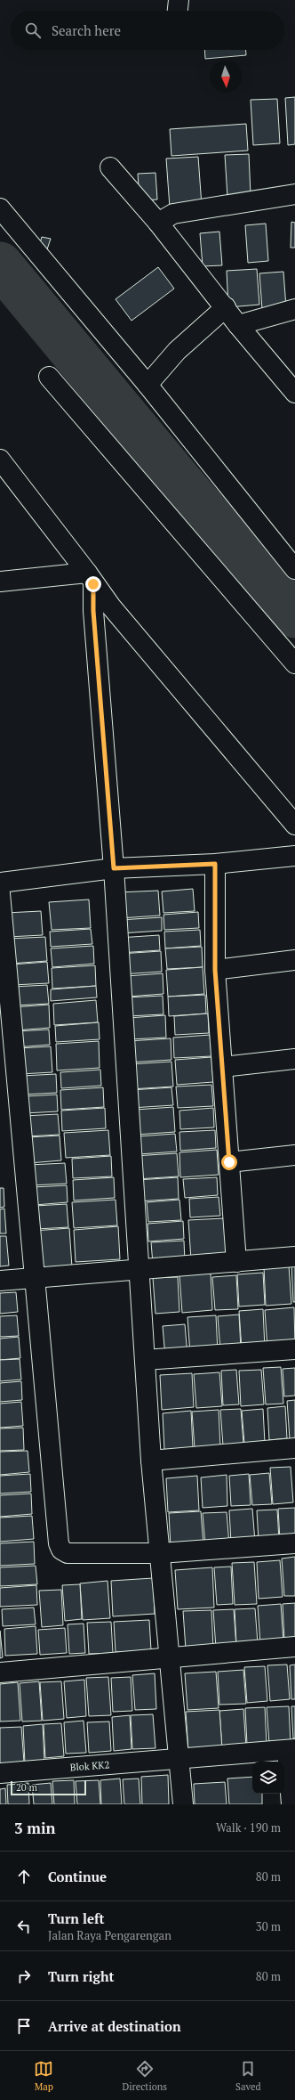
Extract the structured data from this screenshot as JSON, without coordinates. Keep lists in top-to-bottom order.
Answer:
{
  "streets": {
    "street": ["Blok KK2"]
  },
  "scale_bar": "20 m",
  "north": "bottom",
  "page": {
    "search": "Search here",
    "scale": "20 m",
    "heading": ["3 min", "Walk · 190 m"],
    "list": [
      ["Continue", "80 m"],
      ["Turn left", "Jalan Raya Pengarengan", "30 m"],
      ["Turn right", "80 m"],
      "Arrive at destination"
    ],
    "nav": ["Map", "Directions", "Saved"]
  }
}
